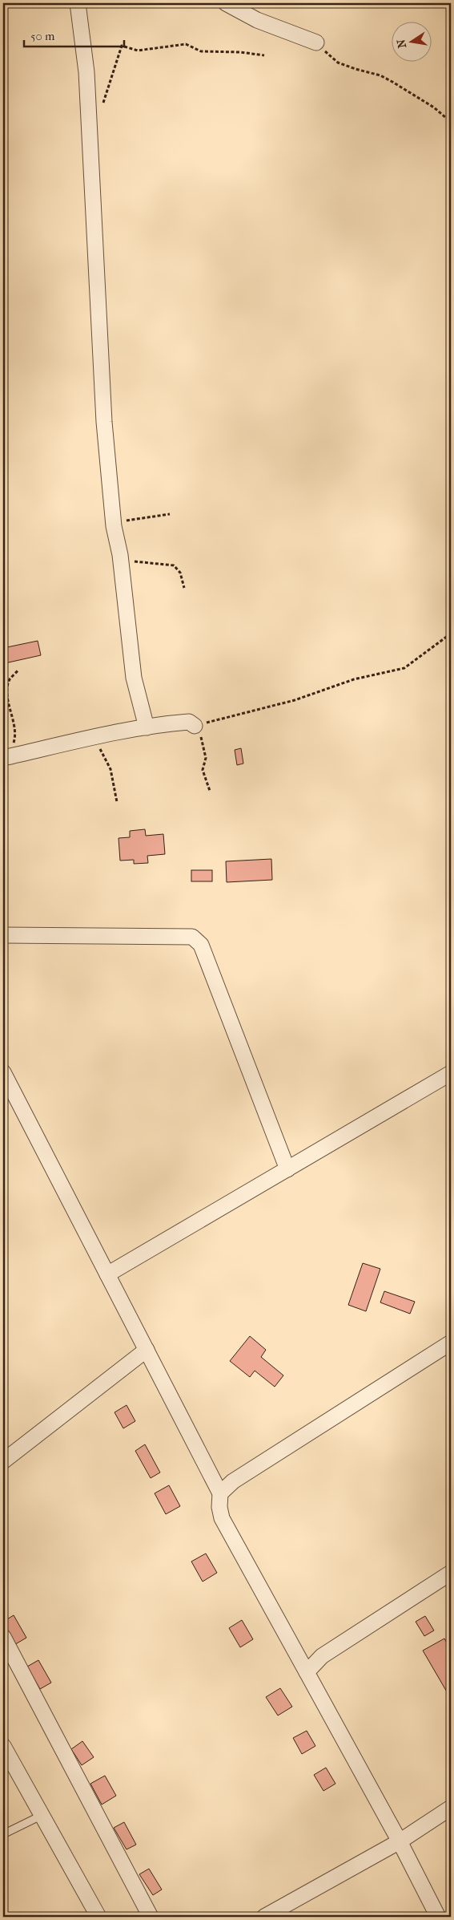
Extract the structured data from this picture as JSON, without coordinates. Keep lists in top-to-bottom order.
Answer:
{
  "scale_bar": "50 m",
  "north": "left"
}
